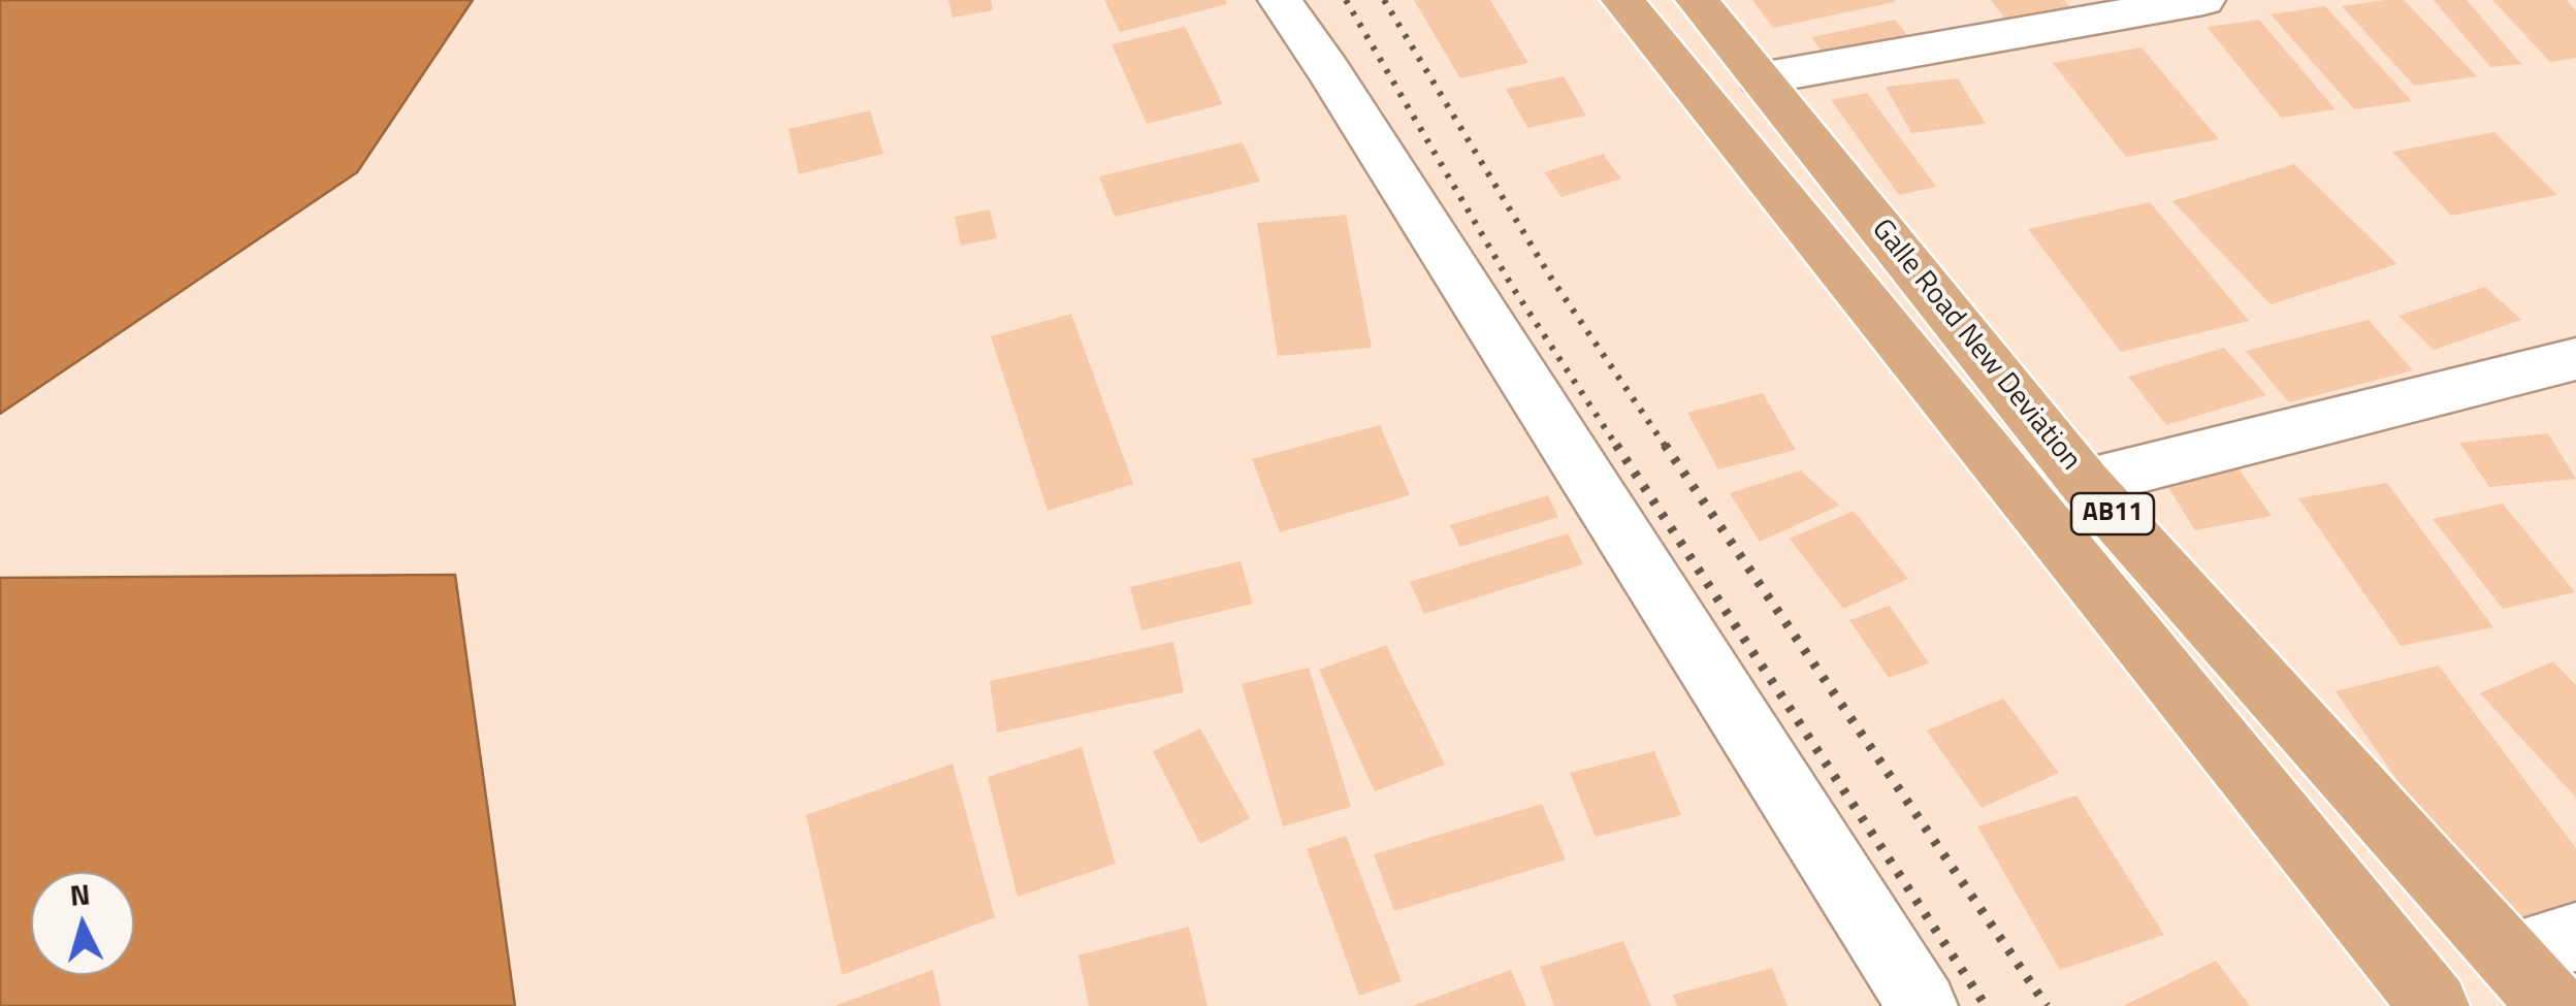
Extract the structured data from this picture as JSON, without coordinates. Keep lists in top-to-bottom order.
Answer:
{
  "streets": {
    "main road": ["Galle Road New Deviation", "AB11"]
  },
  "north": "top"
}
